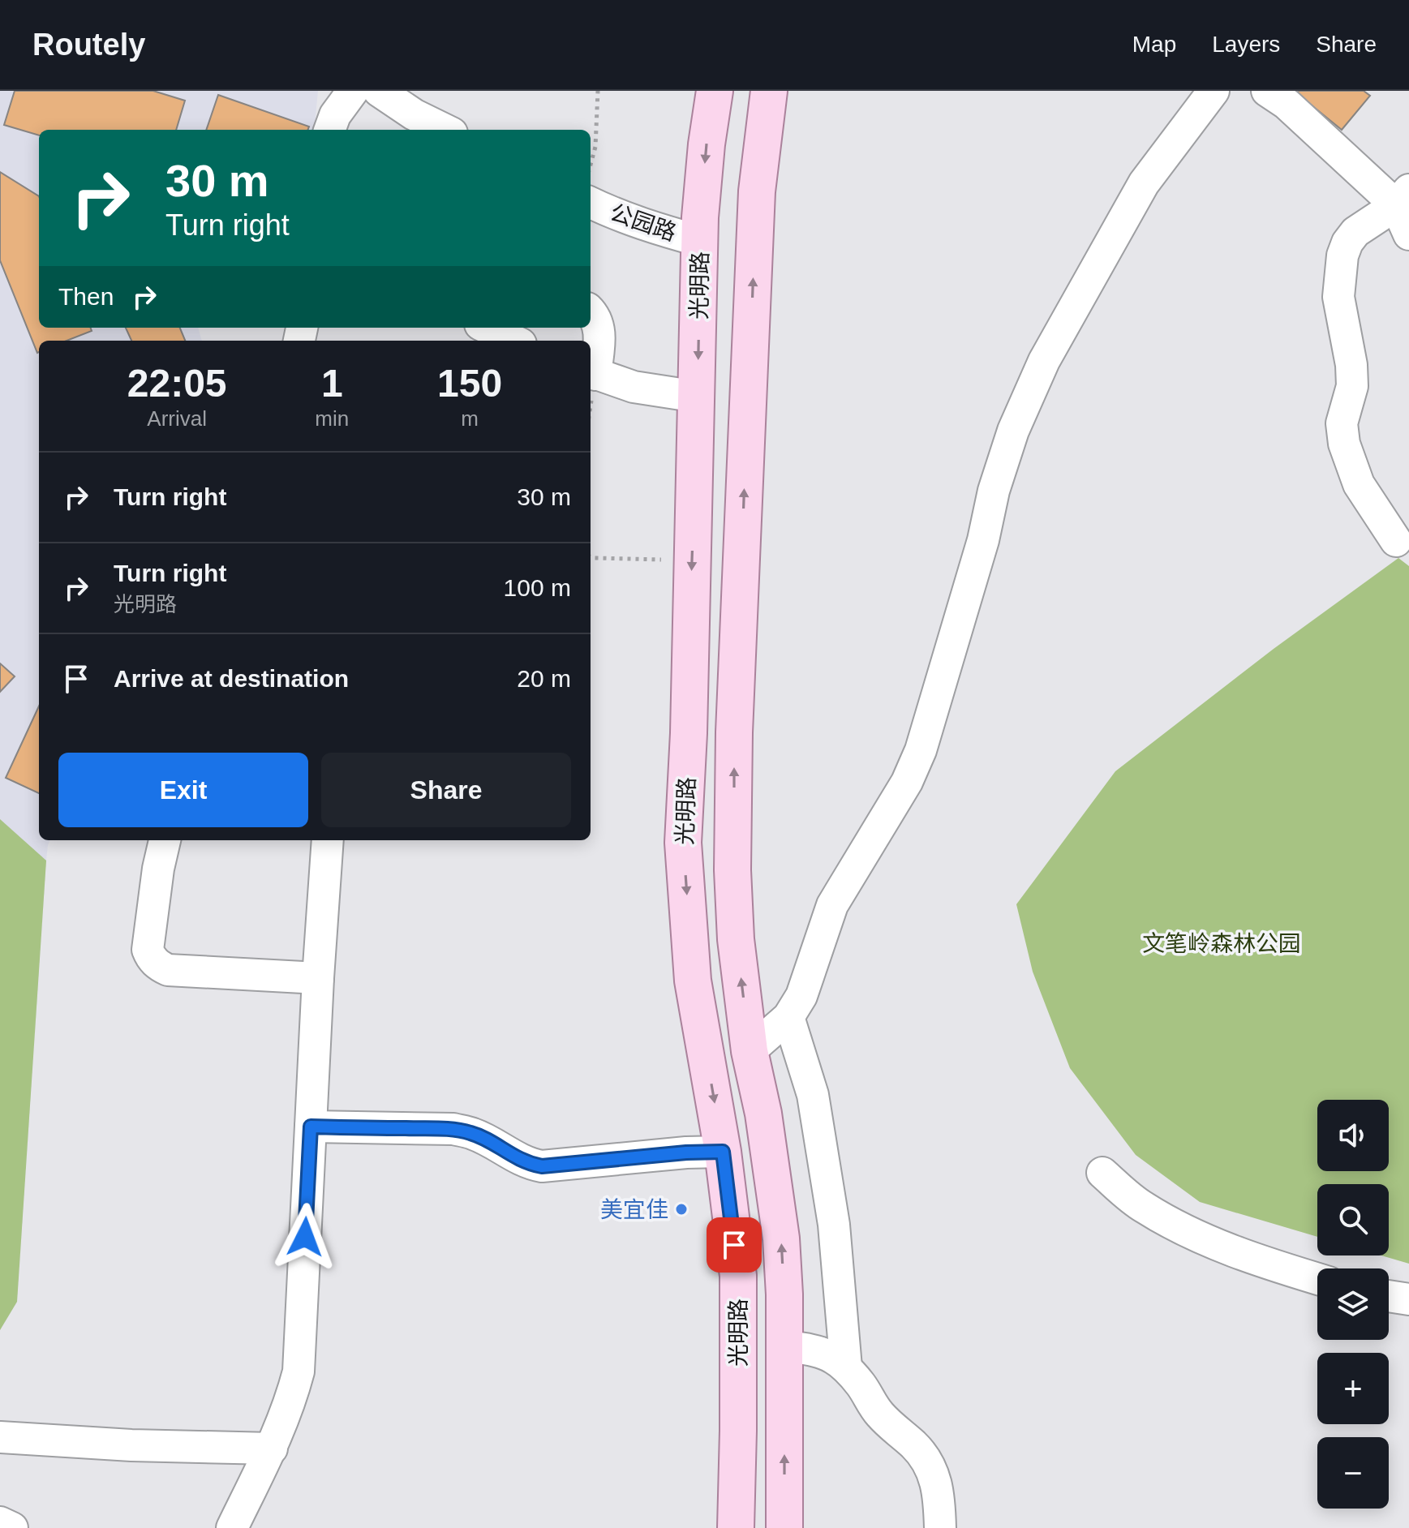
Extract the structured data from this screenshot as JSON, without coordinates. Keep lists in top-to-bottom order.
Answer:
{
  "streets": {
    "main road": ["光明路"],
    "street": ["公园路"]
  },
  "crossings": [
    ["公园路", "光明路"]
  ],
  "parks": ["文笔岭森林公园"],
  "places": ["美宜佳"],
  "page": {
    "header": "Routely",
    "nav": ["Map", "Layers", "Share"],
    "turn": ["30 m", "Turn right"],
    "then": "Then",
    "eta": [
      "22:05",
      "Arrival",
      "1",
      "min",
      "150",
      "m"
    ],
    "list": [
      {
        "name": "Turn right",
        "value": "30 m"
      },
      {
        "name": "Turn right",
        "note": "光明路",
        "value": "100 m"
      },
      {
        "name": "Arrive at destination",
        "value": "20 m"
      }
    ],
    "buttons": ["Exit", "Share"],
    "map_buttons": ["+", "−"]
  }
}
